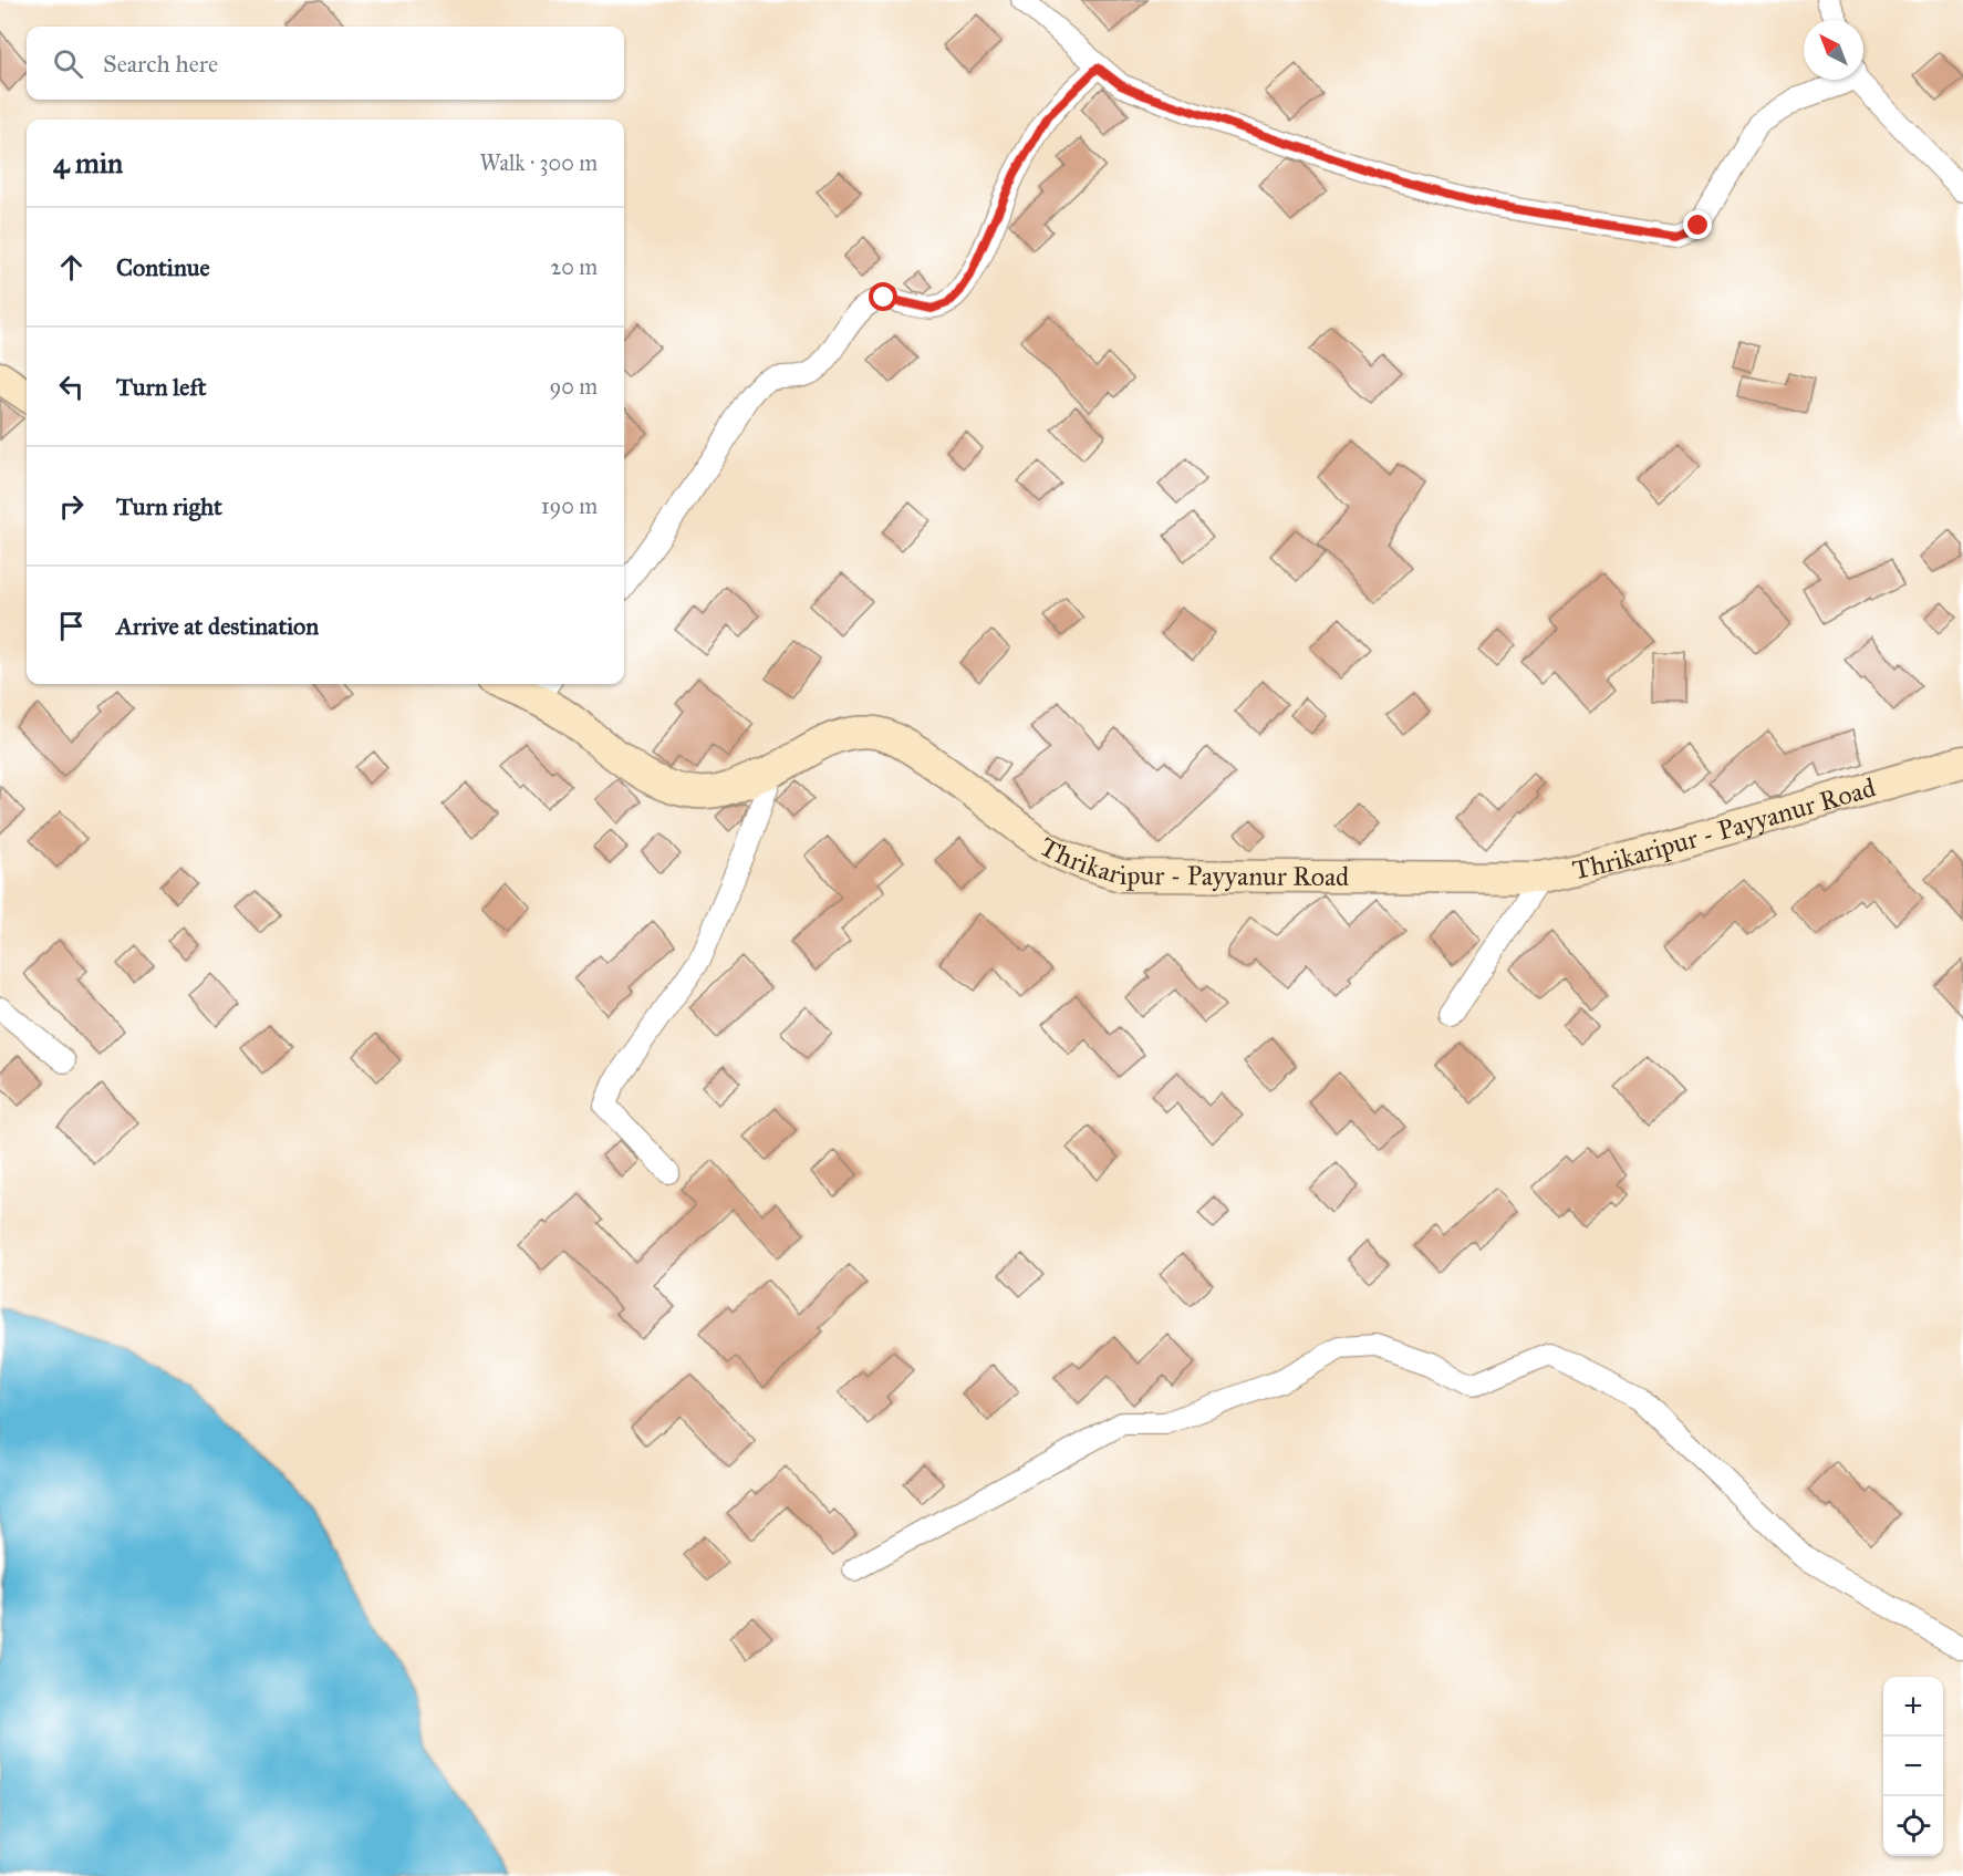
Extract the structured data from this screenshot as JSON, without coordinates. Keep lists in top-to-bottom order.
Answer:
{
  "streets": {
    "main road": ["Thrikaripur - Payyanur Road"]
  },
  "north": "top left",
  "page": {
    "search": "Search here",
    "heading": ["4 min", "Walk · 300 m"],
    "list": [
      ["Continue", "20 m"],
      ["Turn left", "90 m"],
      ["Turn right", "190 m"],
      "Arrive at destination"
    ],
    "map_buttons": ["+", "−"]
  }
}
